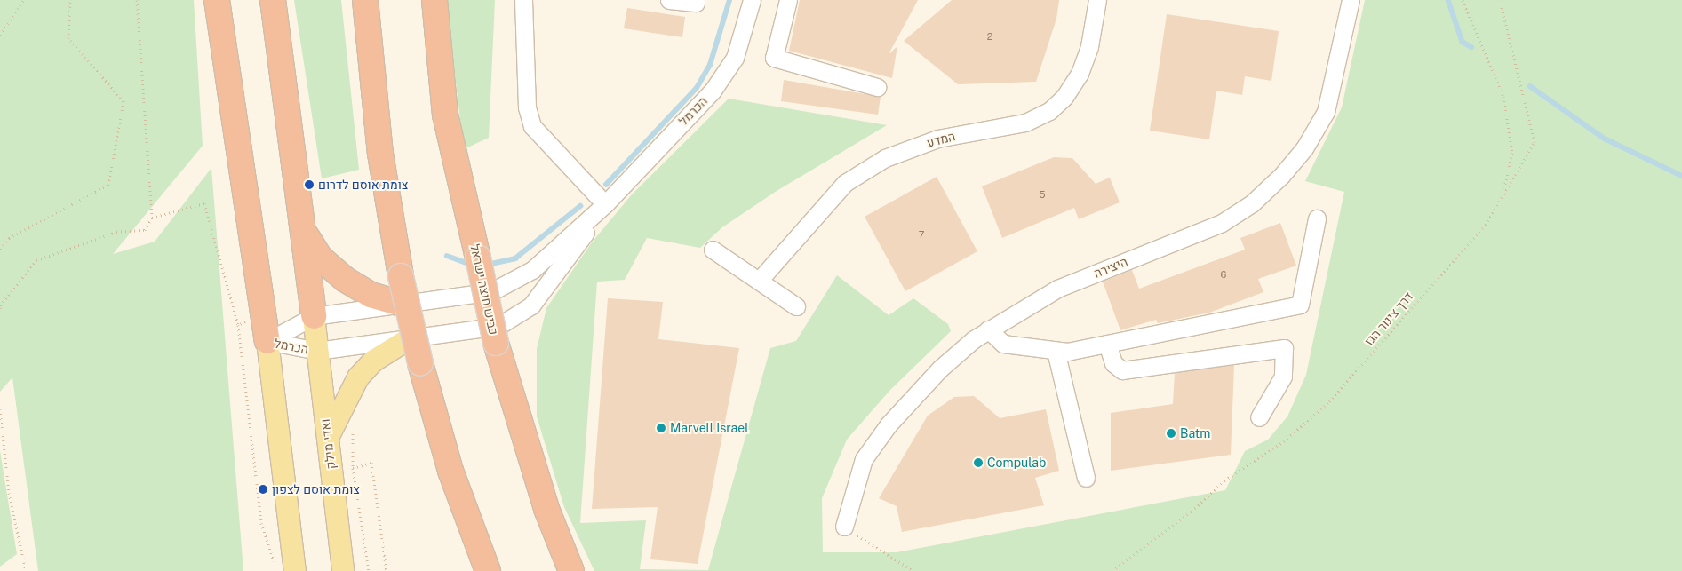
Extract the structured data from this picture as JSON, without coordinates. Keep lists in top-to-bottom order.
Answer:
{
  "streets": {
    "highway": ["כביש חוצה ישראל"],
    "main road": ["ואדי מילק"],
    "street": ["הכרמל", "המדע", "היצירה"],
    "path": ["דרך צינור הגז"]
  },
  "crossings": [
    ["הכרמל", "ואדי מילק"]
  ],
  "places": [
    "צומת אוסם לדרום",
    "Marvell Israel",
    "Batm",
    "Compulab",
    "צומת אוסם לצפון"
  ],
  "house_numbers": [
    "2",
    "5",
    "7",
    "6"
  ]
}
